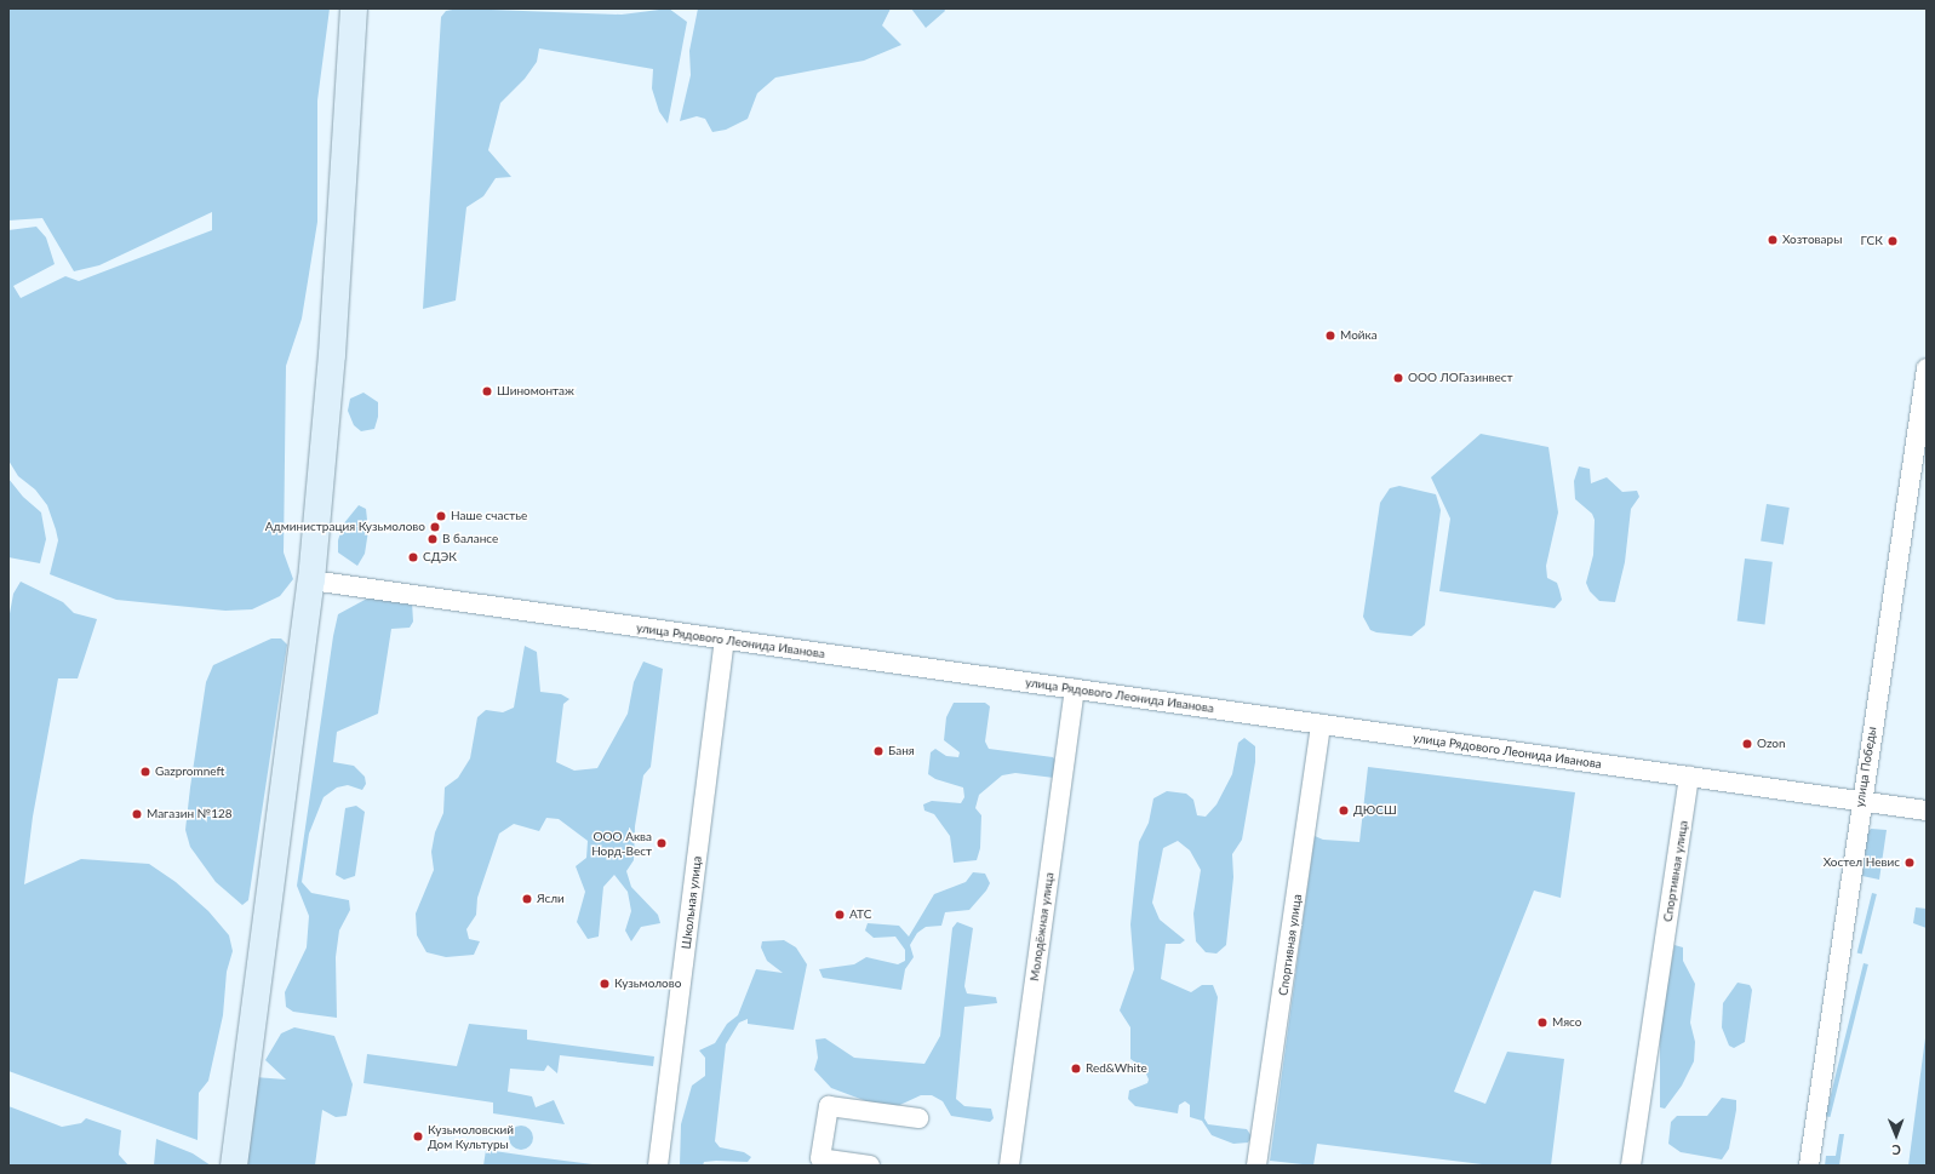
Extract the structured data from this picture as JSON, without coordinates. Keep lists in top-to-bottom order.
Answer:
{
  "streets": {
    "street": [
      "улица Рядового Леонида Иванова",
      "улица Победы",
      "Спортивная улица",
      "Школьная улица",
      "Молодёжная улица"
    ]
  },
  "crossings": [
    ["улица Рядового Леонида Иванова", "улица Победы"],
    ["улица Рядового Леонида Иванова", "Спортивная улица"],
    ["улица Рядового Леонида Иванова", "Школьная улица"],
    ["улица Рядового Леонида Иванова", "Молодёжная улица"]
  ],
  "places": [
    "Хозтовары",
    "ГСК",
    "Мойка",
    "ООО ЛОГазинвест",
    "Шиномонтаж",
    "Наше счастье",
    "Администрация Кузьмолово",
    "В балансе",
    "СДЭК",
    "Ozon",
    "Баня",
    "Gazpromneft",
    "ДЮСШ",
    "Магазин №128",
    "ООО Аква Норд-Вест",
    "Хостел Невис",
    "Ясли",
    "АТС",
    "Кузьмолово",
    "Мясо",
    "Red&White",
    "Кузьмоловский Дом Культуры"
  ],
  "north": "bottom"
}
